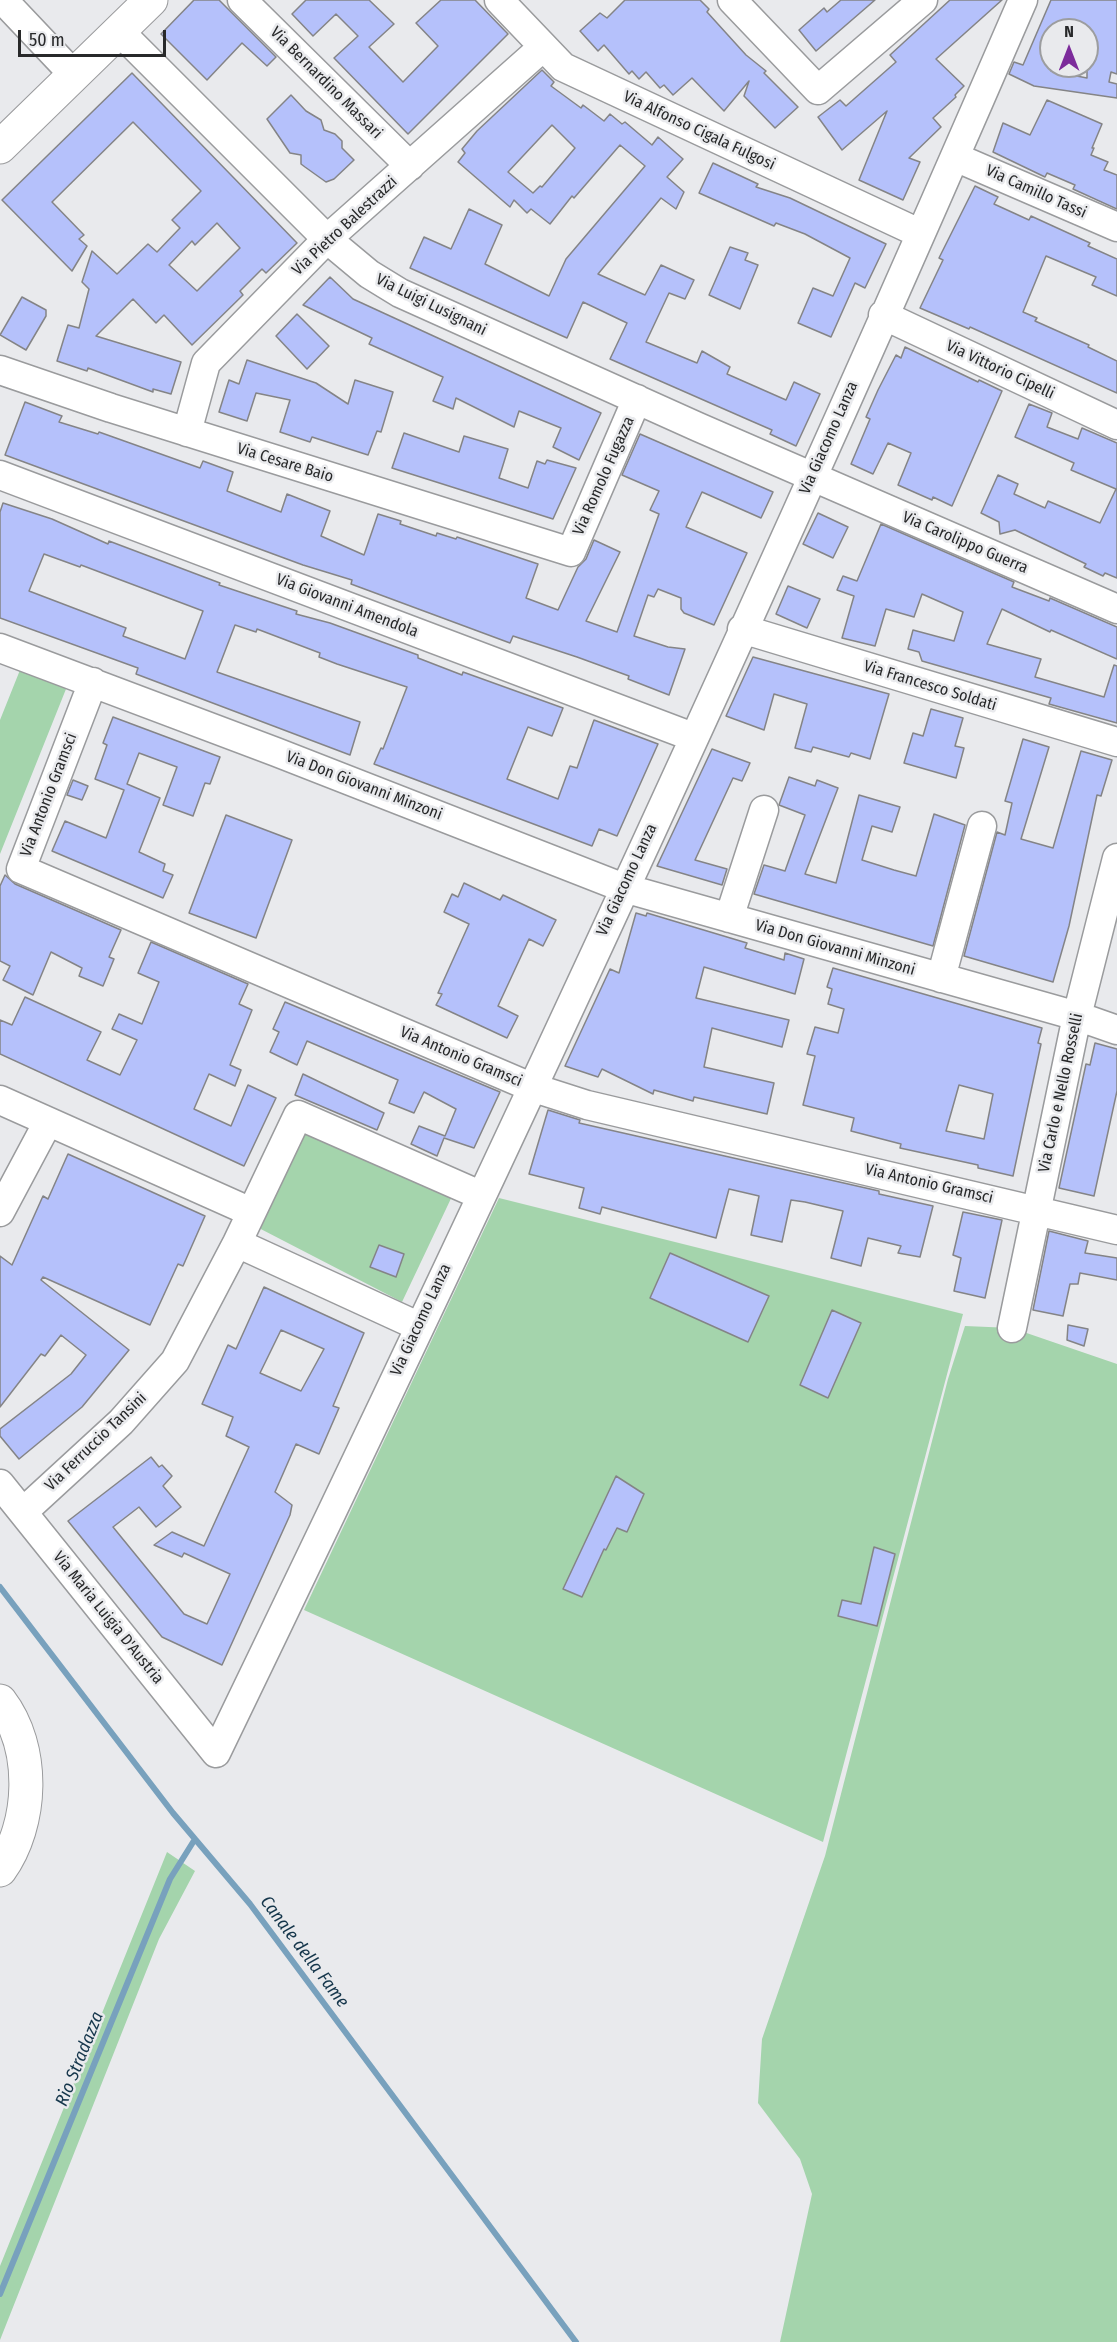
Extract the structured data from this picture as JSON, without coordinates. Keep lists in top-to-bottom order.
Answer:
{
  "streets": {
    "street": [
      "Via Bernardino Massari",
      "Via Alfonso Cigala Fulgosi",
      "Via Camillo Tassi",
      "Via Pietro Balestrazzi",
      "Via Luigi Lusignani",
      "Via Vittorio Cipelli",
      "Via Giacomo Lanza",
      "Via Cesare Baio",
      "Via Romolo Fugazza",
      "Via Carolippo Guerra",
      "Via Giovanni Amendola",
      "Via Francesco Soldati",
      "Via Don Giovanni Minzoni",
      "Via Antonio Gramsci",
      "Via Carlo e Nello Rosselli",
      "Via Ferruccio Tansini",
      "Via Maria Luigia D'Austria"
    ]
  },
  "crossings": [
    ["Via Bernardino Massari", "Via Pietro Balestrazzi"],
    ["Via Alfonso Cigala Fulgosi", "Via Pietro Balestrazzi"],
    ["Via Alfonso Cigala Fulgosi", "Via Giacomo Lanza"],
    ["Via Camillo Tassi", "Via Giacomo Lanza"],
    ["Via Pietro Balestrazzi", "Via Luigi Lusignani"],
    ["Via Pietro Balestrazzi", "Via Cesare Baio"],
    ["Via Luigi Lusignani", "Via Giacomo Lanza"],
    ["Via Luigi Lusignani", "Via Romolo Fugazza"],
    ["Via Luigi Lusignani", "Via Carolippo Guerra"],
    ["Via Vittorio Cipelli", "Via Giacomo Lanza"],
    ["Via Giacomo Lanza", "Via Carolippo Guerra"],
    ["Via Giacomo Lanza", "Via Giovanni Amendola"],
    ["Via Giacomo Lanza", "Via Francesco Soldati"],
    ["Via Giacomo Lanza", "Via Don Giovanni Minzoni"],
    ["Via Giacomo Lanza", "Via Antonio Gramsci"],
    ["Via Giacomo Lanza", "Via Ferruccio Tansini"],
    ["Via Giacomo Lanza", "Via Maria Luigia D'Austria"],
    ["Via Cesare Baio", "Via Romolo Fugazza"],
    ["Via Don Giovanni Minzoni", "Via Antonio Gramsci"],
    ["Via Don Giovanni Minzoni", "Via Carlo e Nello Rosselli"],
    ["Via Antonio Gramsci", "Via Carlo e Nello Rosselli"],
    ["Via Ferruccio Tansini", "Via Maria Luigia D'Austria"]
  ],
  "water": ["Canale della Fame", "Rio Stradazza"],
  "scale_bar": "50 m",
  "north": "top"
}
